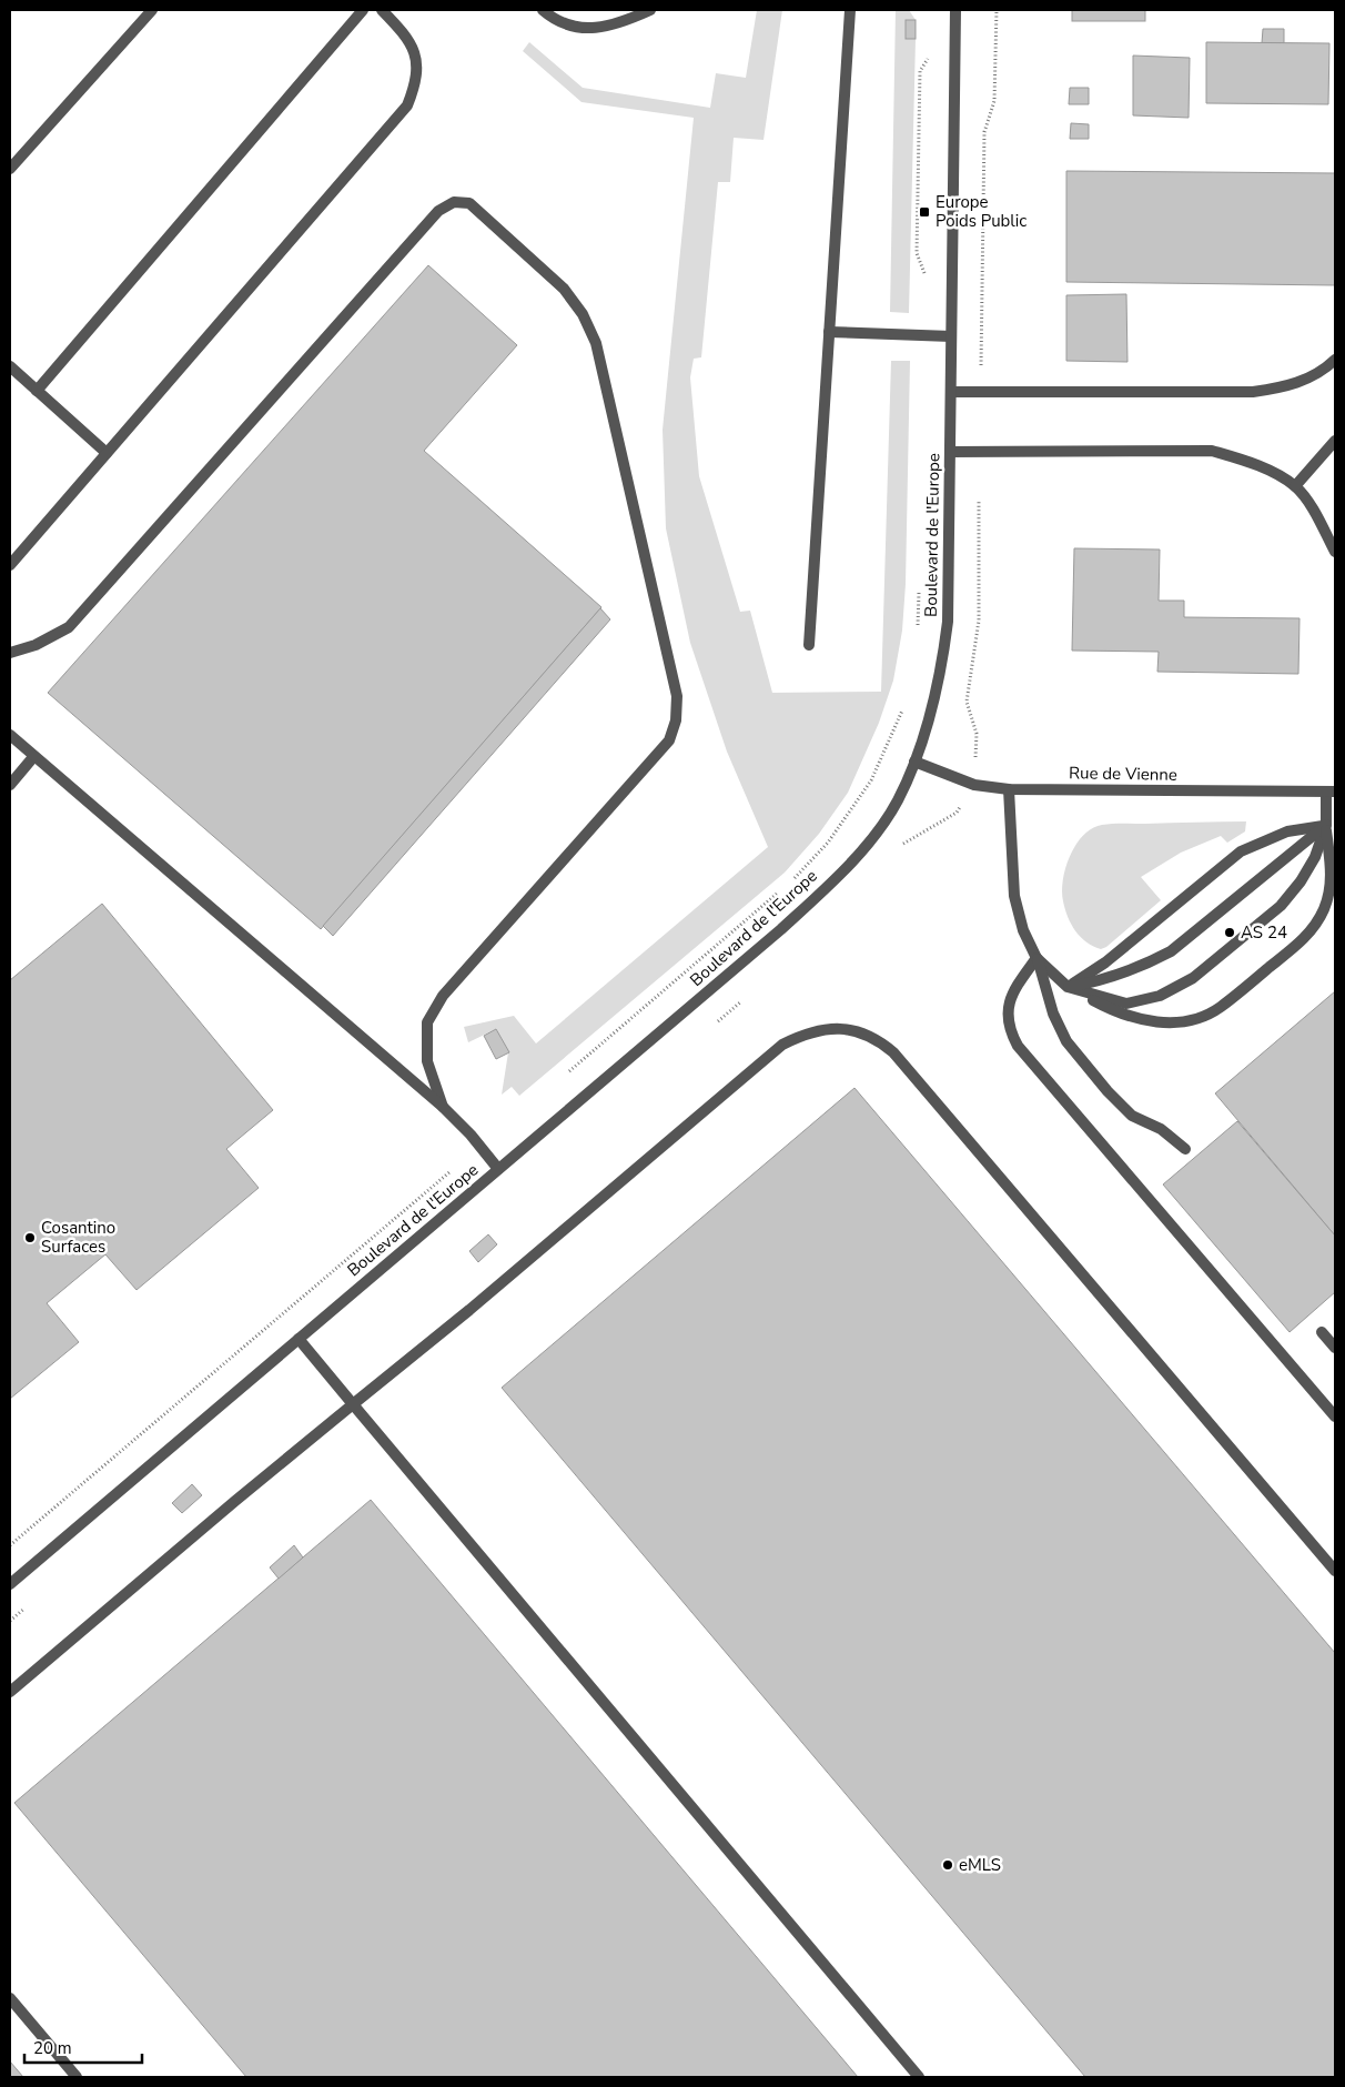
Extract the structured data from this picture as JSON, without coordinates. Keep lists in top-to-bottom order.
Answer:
{
  "streets": {
    "street": ["Boulevard de l'Europe", "Rue de Vienne"]
  },
  "crossings": [
    ["Boulevard de l'Europe", "Rue de Vienne"]
  ],
  "places": {
    "transit": ["Europe Poids Public"],
    "other": ["AS 24", "Cosantino Surfaces", "eMLS"]
  },
  "scale_bar": "20 m"
}
